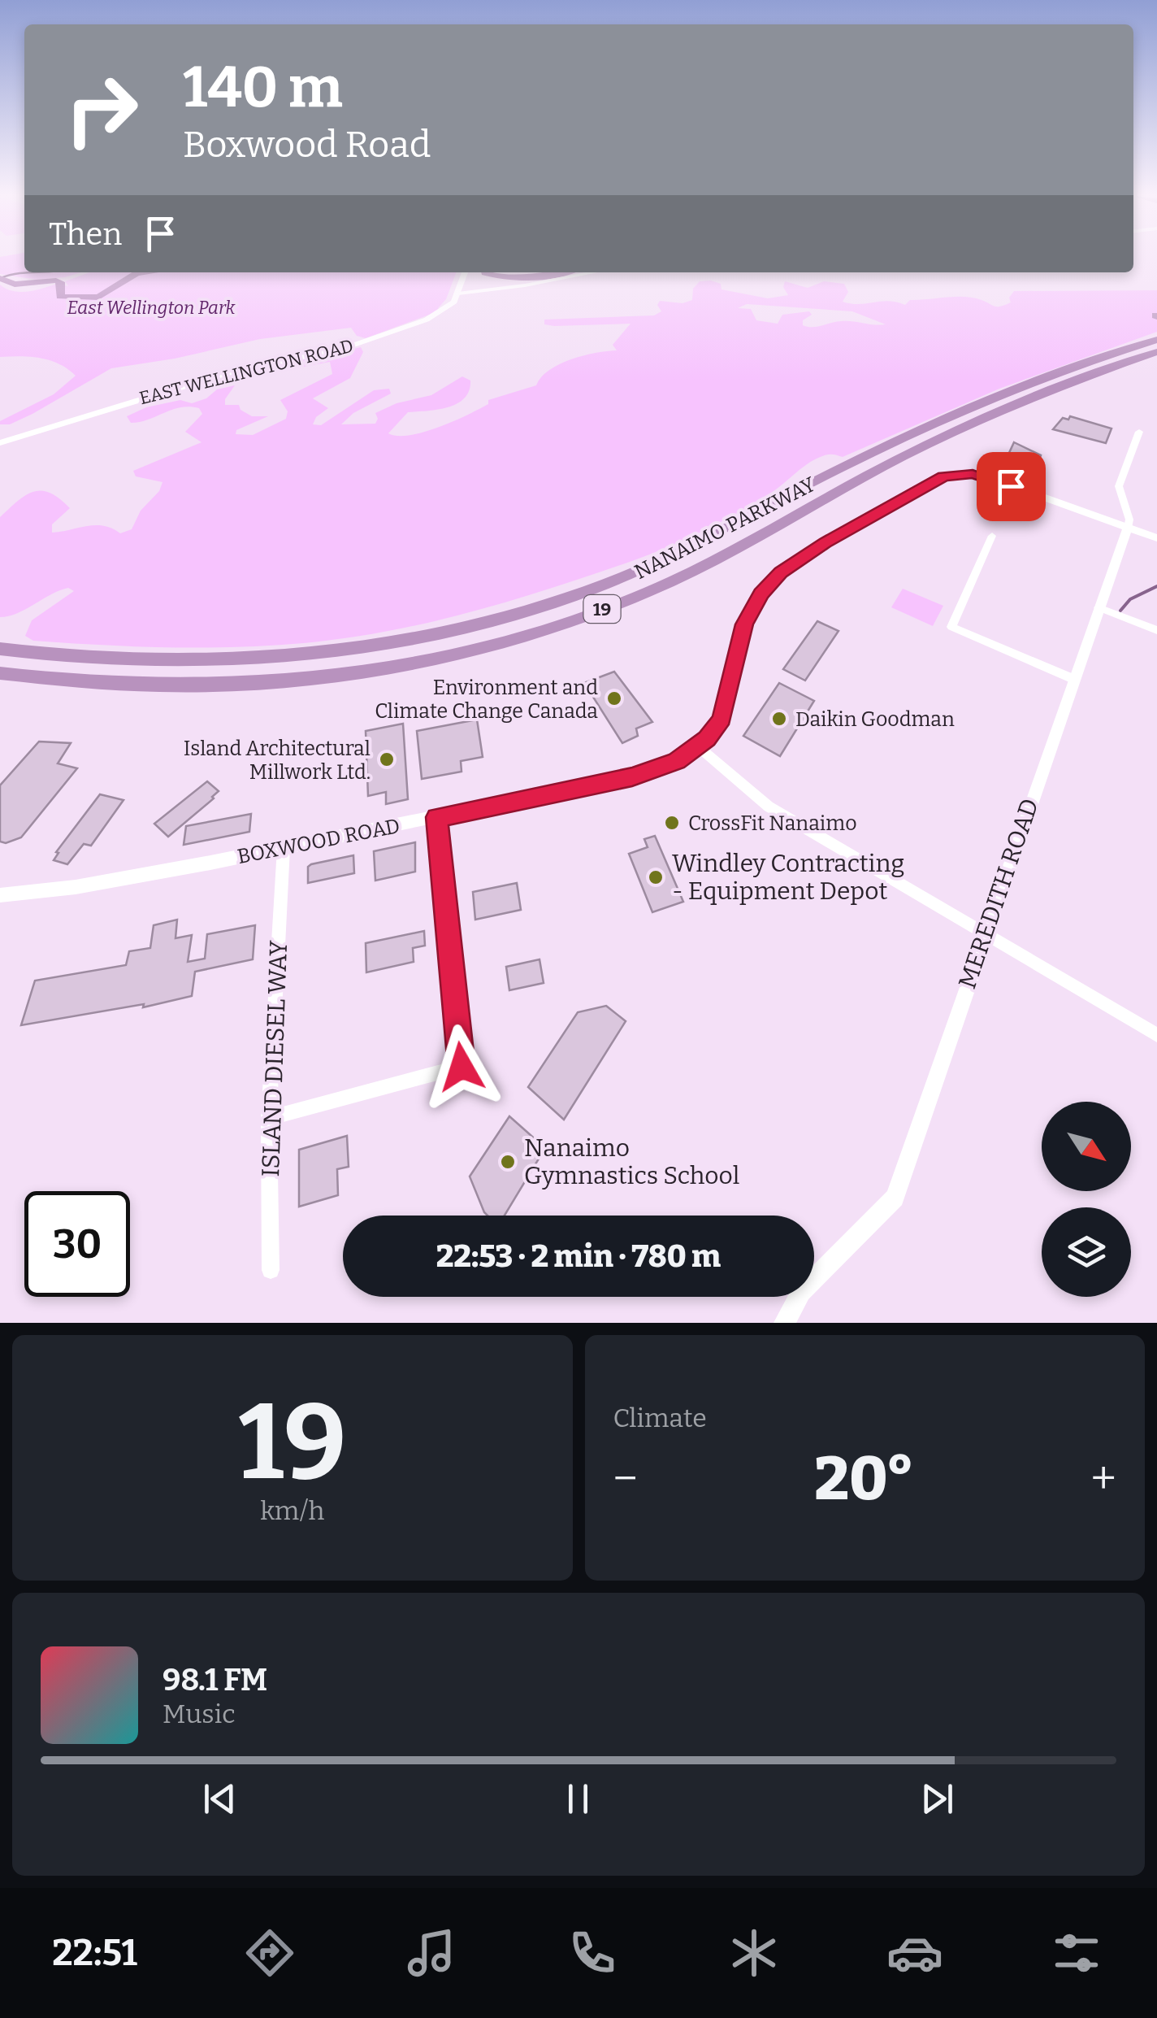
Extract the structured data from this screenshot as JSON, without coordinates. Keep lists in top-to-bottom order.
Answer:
{
  "streets": {
    "highway": ["NANAIMO PARKWAY", "19"],
    "street": [
      "EAST WELLINGTON ROAD",
      "BOXWOOD ROAD",
      "MEREDITH ROAD",
      "ISLAND DIESEL WAY"
    ]
  },
  "crossings": [
    ["BOXWOOD ROAD", "MEREDITH ROAD"],
    ["BOXWOOD ROAD", "ISLAND DIESEL WAY"]
  ],
  "parks": ["East Wellington Park"],
  "places": [
    "Environment and Climate Change Canada",
    "Daikin Goodman",
    "Island Architectural Millwork Ltd.",
    "CrossFit Nanaimo",
    "Windley Contracting - Equipment Depot",
    "Nanaimo Gymnastics School"
  ],
  "north": "bottom right",
  "page": {
    "turn": ["140 m", "Boxwood Road"],
    "then": "Then",
    "limit": "30",
    "trip": "22:53 · 2 min · 780 m",
    "tile": [
      ["19", "km/h"],
      "Climate"
    ],
    "heat": ["−", "20°", "+"],
    "song": ["98.1 FM", "Music"],
    "tabs": "22:51"
  }
}
